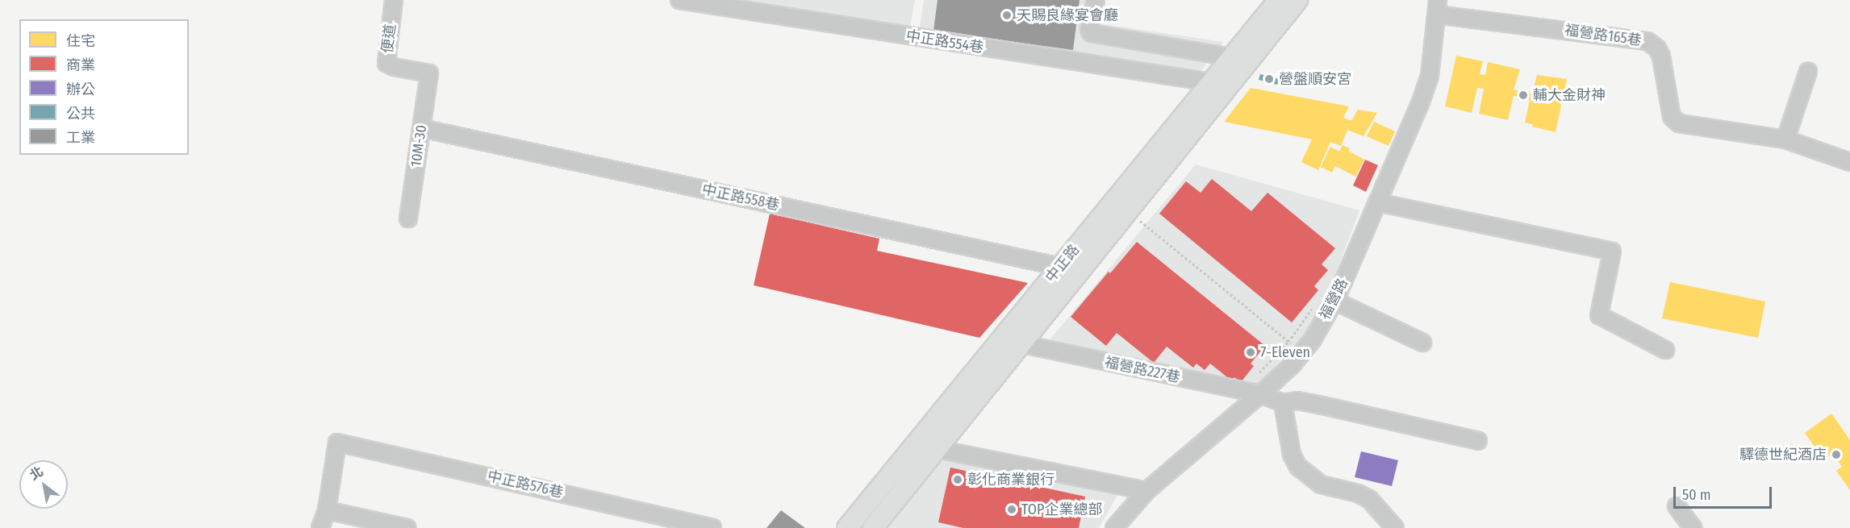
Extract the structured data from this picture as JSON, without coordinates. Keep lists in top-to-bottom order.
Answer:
{
  "streets": {
    "main road": ["中正路"],
    "street": [
      "福營路165巷",
      "便道",
      "中正路554巷",
      "10M-30",
      "中正路558巷",
      "福營路",
      "福營路227巷",
      "中正路576巷"
    ]
  },
  "crossings": [
    ["福營路165巷", "福營路"],
    ["便道", "10M-30"],
    ["中正路554巷", "中正路"],
    ["10M-30", "中正路558巷"],
    ["中正路558巷", "中正路"],
    ["中正路", "福營路227巷"],
    ["福營路", "福營路227巷"]
  ],
  "places": [
    "天賜良緣宴會廳",
    "營盤順安宮",
    "輔大金財神",
    "7-Eleven",
    "驛德世紀酒店",
    "彰化商業銀行",
    "TOP企業總部"
  ],
  "legend": [
    "住宅",
    "商業",
    "辦公",
    "公共",
    "工業"
  ],
  "scale_bar": "50 m",
  "north": "top left"
}
